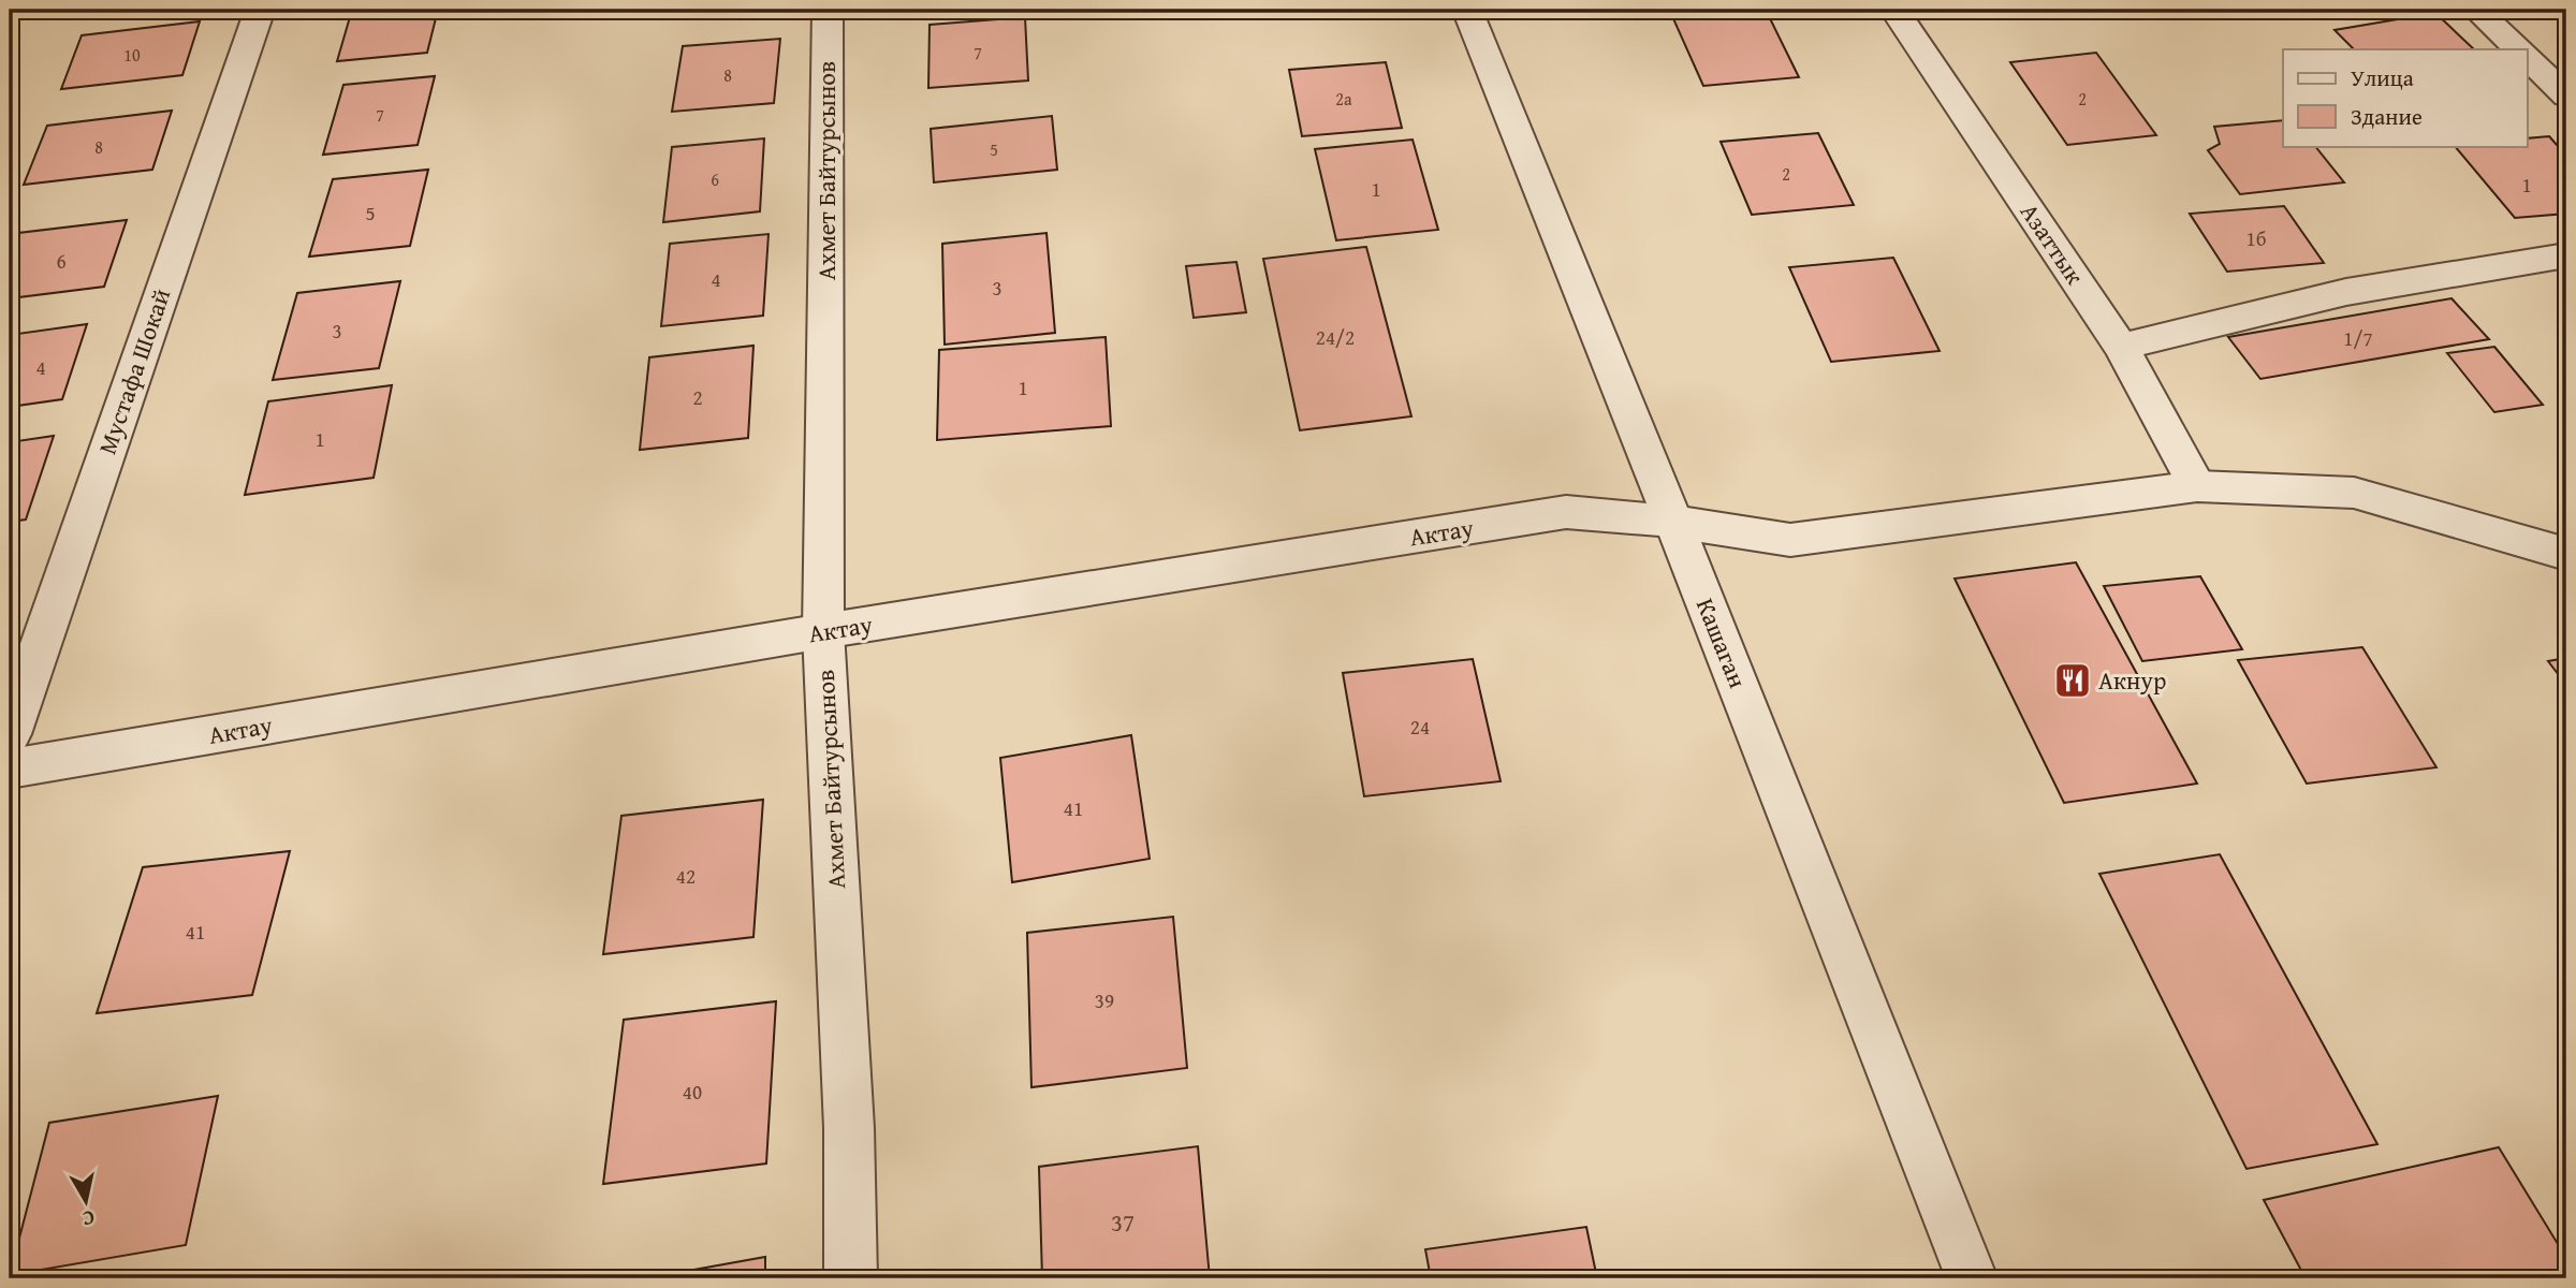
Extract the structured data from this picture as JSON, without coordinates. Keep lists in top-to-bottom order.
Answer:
{
  "streets": {
    "street": [
      "Ахмет Байтурсынов",
      "Азаттык",
      "Мустафа Шокай",
      "Актау",
      "Кашаган"
    ]
  },
  "crossings": [
    ["Ахмет Байтурсынов", "Актау"],
    ["Азаттык", "Актау"],
    ["Актау", "Кашаган"]
  ],
  "places": {
    "restaurant": ["Акнур"]
  },
  "house_numbers": [
    "7",
    "10",
    "8",
    "2а",
    "2",
    "7",
    "8",
    "5",
    "2",
    "6",
    "1",
    "1",
    "5",
    "1б",
    "6",
    "4",
    "3",
    "3",
    "24/2",
    "1/7",
    "4",
    "1",
    "2",
    "1",
    "24",
    "41",
    "42",
    "41",
    "39",
    "40",
    "37"
  ],
  "legend": ["Улица", "Здание"],
  "north": "bottom"
}
